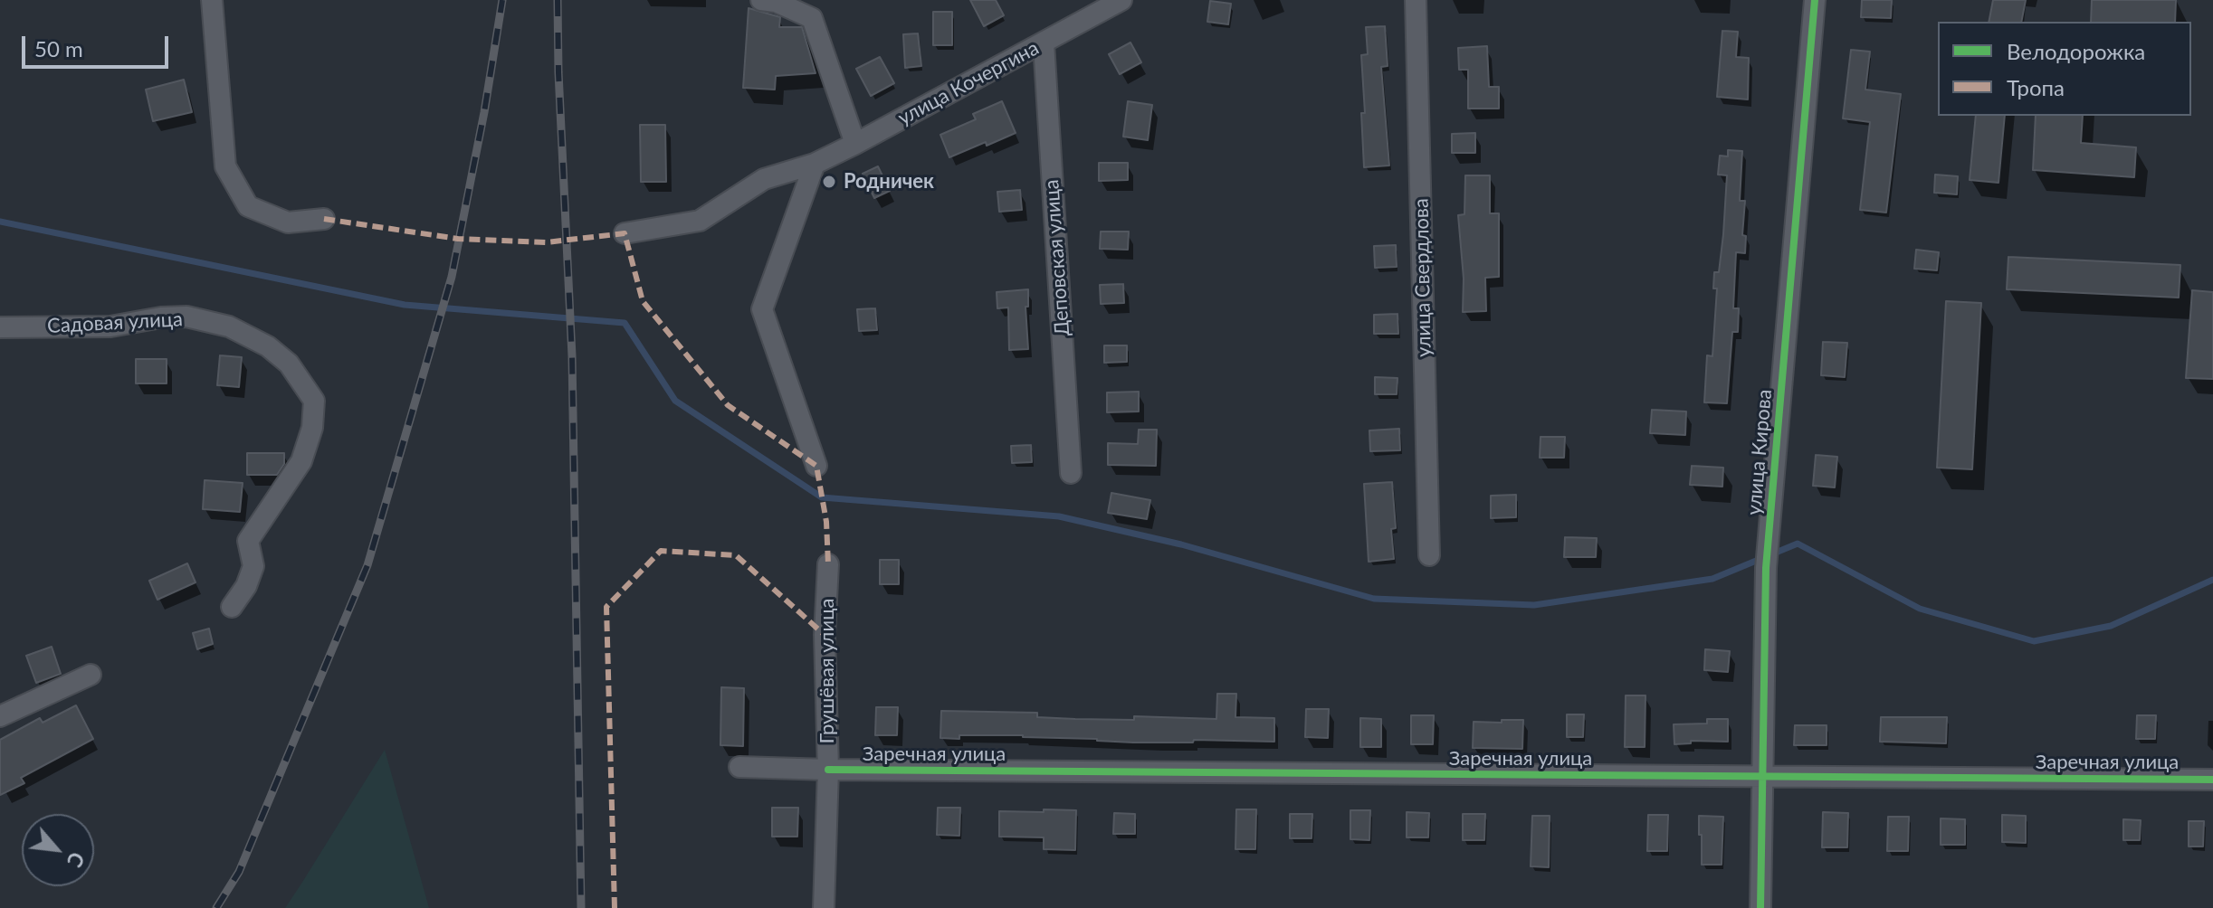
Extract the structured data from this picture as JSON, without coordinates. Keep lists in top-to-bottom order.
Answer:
{
  "streets": {
    "street": [
      "улица Кочергина",
      "Деповская улица",
      "улица Свердлова",
      "Садовая улица",
      "улица Кирова",
      "Грушёвая улица",
      "Заречная улица"
    ]
  },
  "crossings": [
    ["улица Кочергина", "Деповская улица"],
    ["улица Кирова", "Заречная улица"],
    ["Грушёвая улица", "Заречная улица"]
  ],
  "places": ["Родничек"],
  "legend": ["Велодорожка", "Тропа"],
  "scale_bar": "50 m",
  "north": "bottom right"
}
